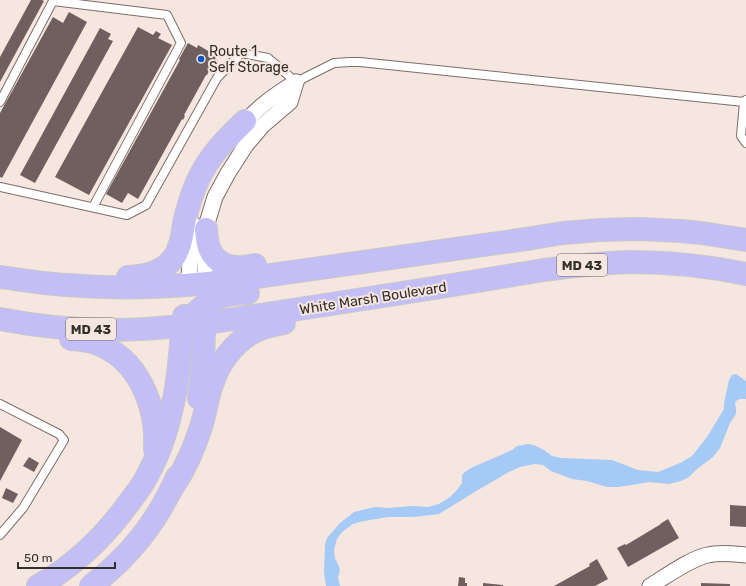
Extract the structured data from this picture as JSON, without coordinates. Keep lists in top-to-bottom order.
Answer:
{
  "streets": {
    "highway": ["MD 43", "White Marsh Boulevard"]
  },
  "places": ["Route 1 Self Storage"],
  "scale_bar": "50 m"
}
